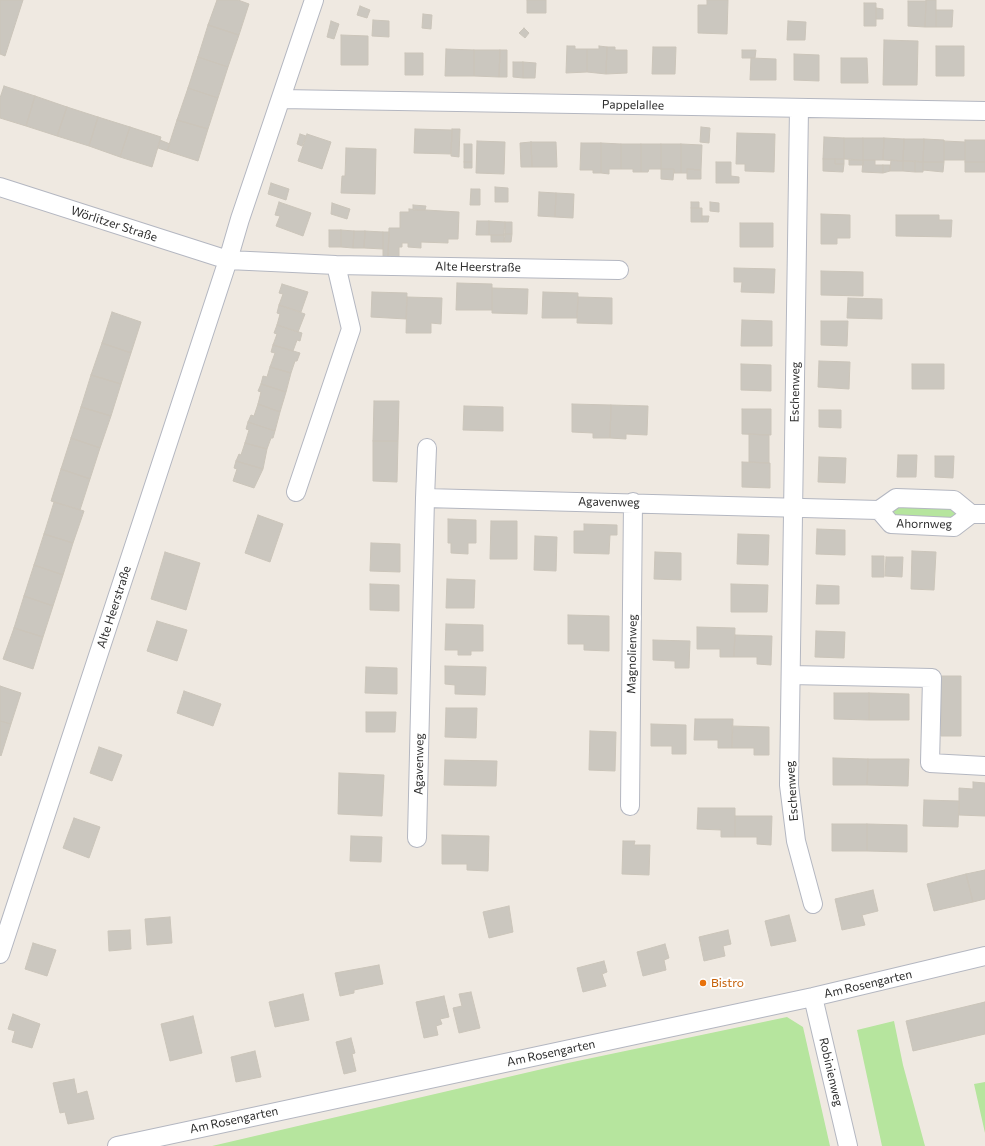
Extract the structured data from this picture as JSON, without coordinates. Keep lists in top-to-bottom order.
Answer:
{
  "streets": {
    "street": [
      "Pappelallee",
      "Wörlitzer Straße",
      "Alte Heerstraße",
      "Eschenweg",
      "Agavenweg",
      "Ahornweg",
      "Magnolienweg",
      "Am Rosengarten",
      "Robinienweg"
    ]
  },
  "crossings": [
    ["Pappelallee", "Alte Heerstraße"],
    ["Pappelallee", "Eschenweg"],
    ["Wörlitzer Straße", "Alte Heerstraße"],
    ["Eschenweg", "Agavenweg"],
    ["Agavenweg", "Magnolienweg"],
    ["Am Rosengarten", "Robinienweg"]
  ],
  "places": ["Bistro"]
}
